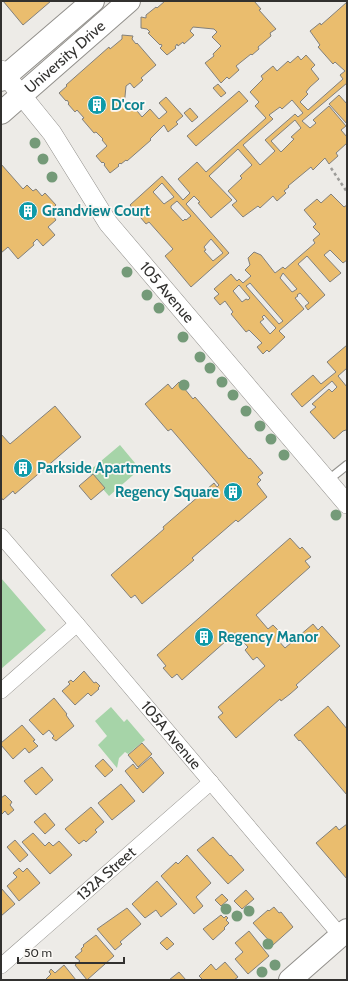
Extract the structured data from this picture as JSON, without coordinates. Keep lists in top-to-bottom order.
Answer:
{
  "streets": {
    "main road": ["University Drive"],
    "street": ["105 Avenue", "105A Avenue", "132A Street"]
  },
  "crossings": [
    ["University Drive", "105 Avenue"],
    ["105A Avenue", "132A Street"]
  ],
  "places": {
    "building": [
      "D'cor",
      "Grandview Court",
      "Parkside Apartments",
      "Regency Square",
      "Regency Manor"
    ]
  },
  "scale_bar": "50 m"
}
